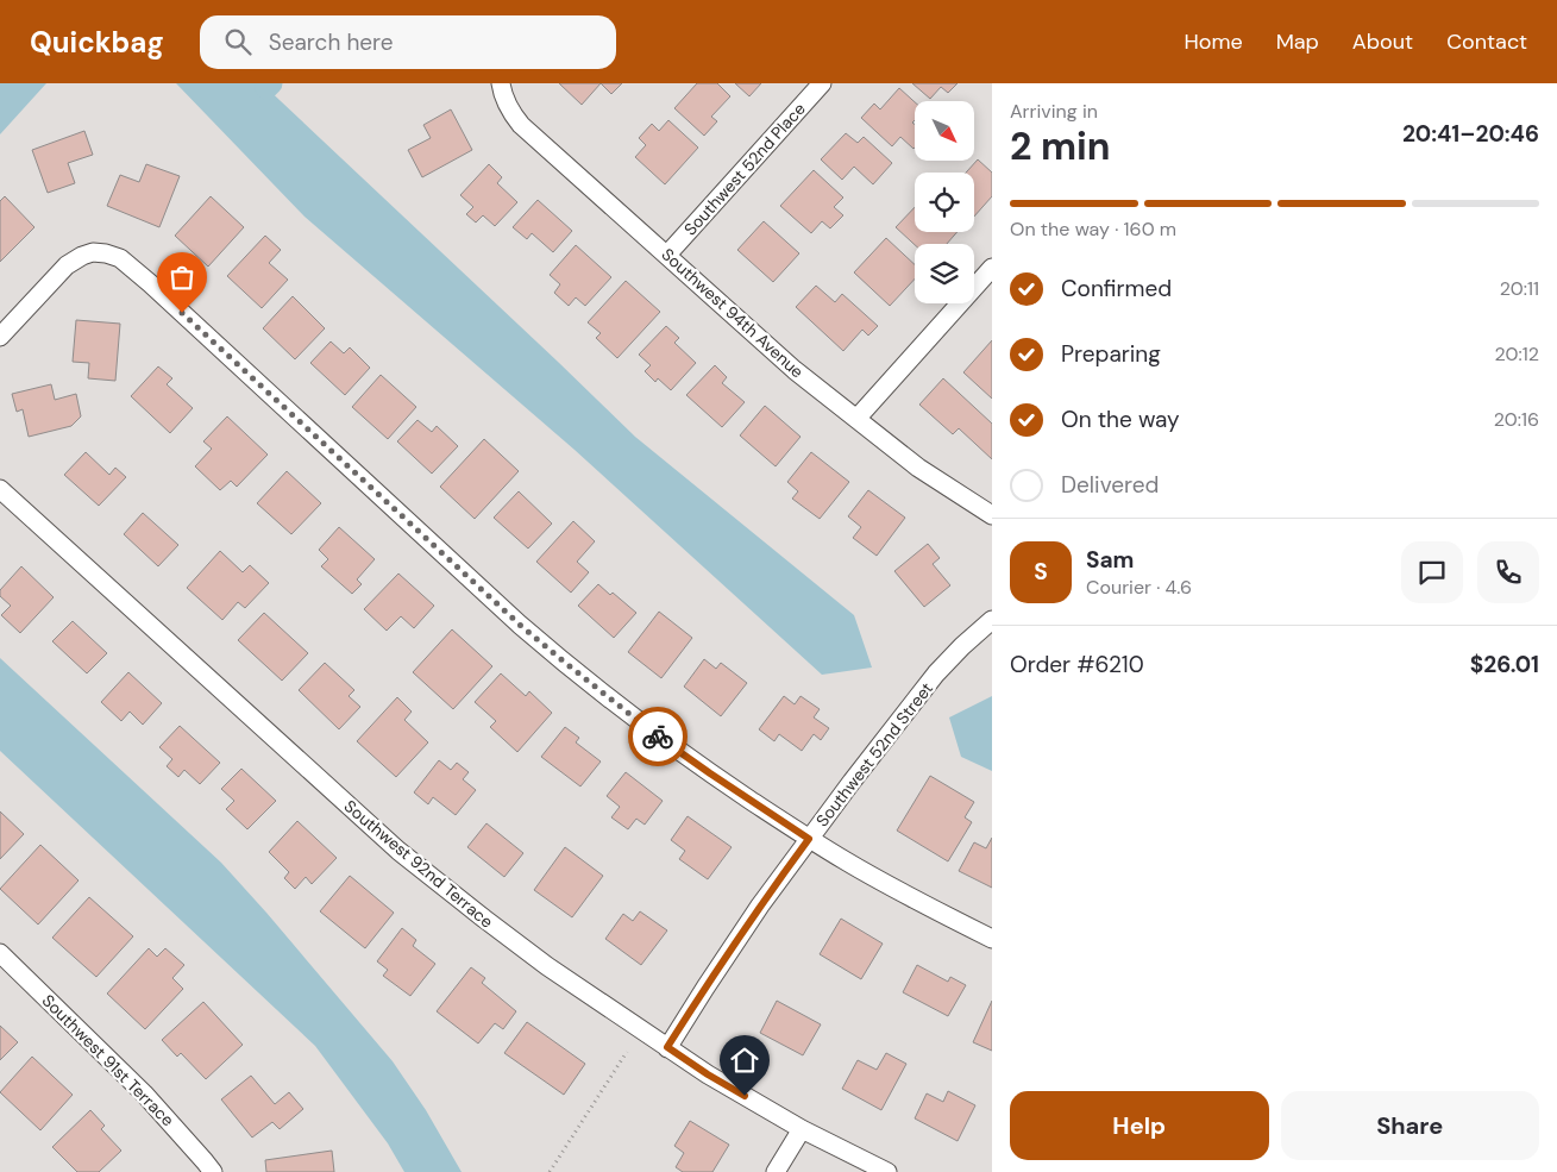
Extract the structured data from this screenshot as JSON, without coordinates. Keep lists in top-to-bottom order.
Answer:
{
  "streets": {
    "street": [
      "Southwest 52nd Place",
      "Southwest 94th Avenue",
      "Southwest 52nd Street",
      "Southwest 92nd Terrace",
      "Southwest 91st Terrace"
    ]
  },
  "crossings": [
    ["Southwest 52nd Place", "Southwest 94th Avenue"],
    ["Southwest 52nd Street", "Southwest 92nd Terrace"]
  ],
  "north": "bottom right",
  "page": {
    "header": "Quickbag",
    "search": "Search here",
    "nav": [
      "Home",
      "Map",
      "About",
      "Contact"
    ],
    "heading": ["2 min", "Arriving in", "20:41–20:46"],
    "panel": [
      "Sam",
      "Courier · 4.6",
      "Order #6210",
      "$26.01"
    ],
    "bar": "On the way · 160 m",
    "list": [
      ["Confirmed", "20:11"],
      ["Preparing", "20:12"],
      ["On the way", "20:16"],
      "Delivered"
    ],
    "round": "S",
    "buttons": ["Help", "Share"]
  }
}
